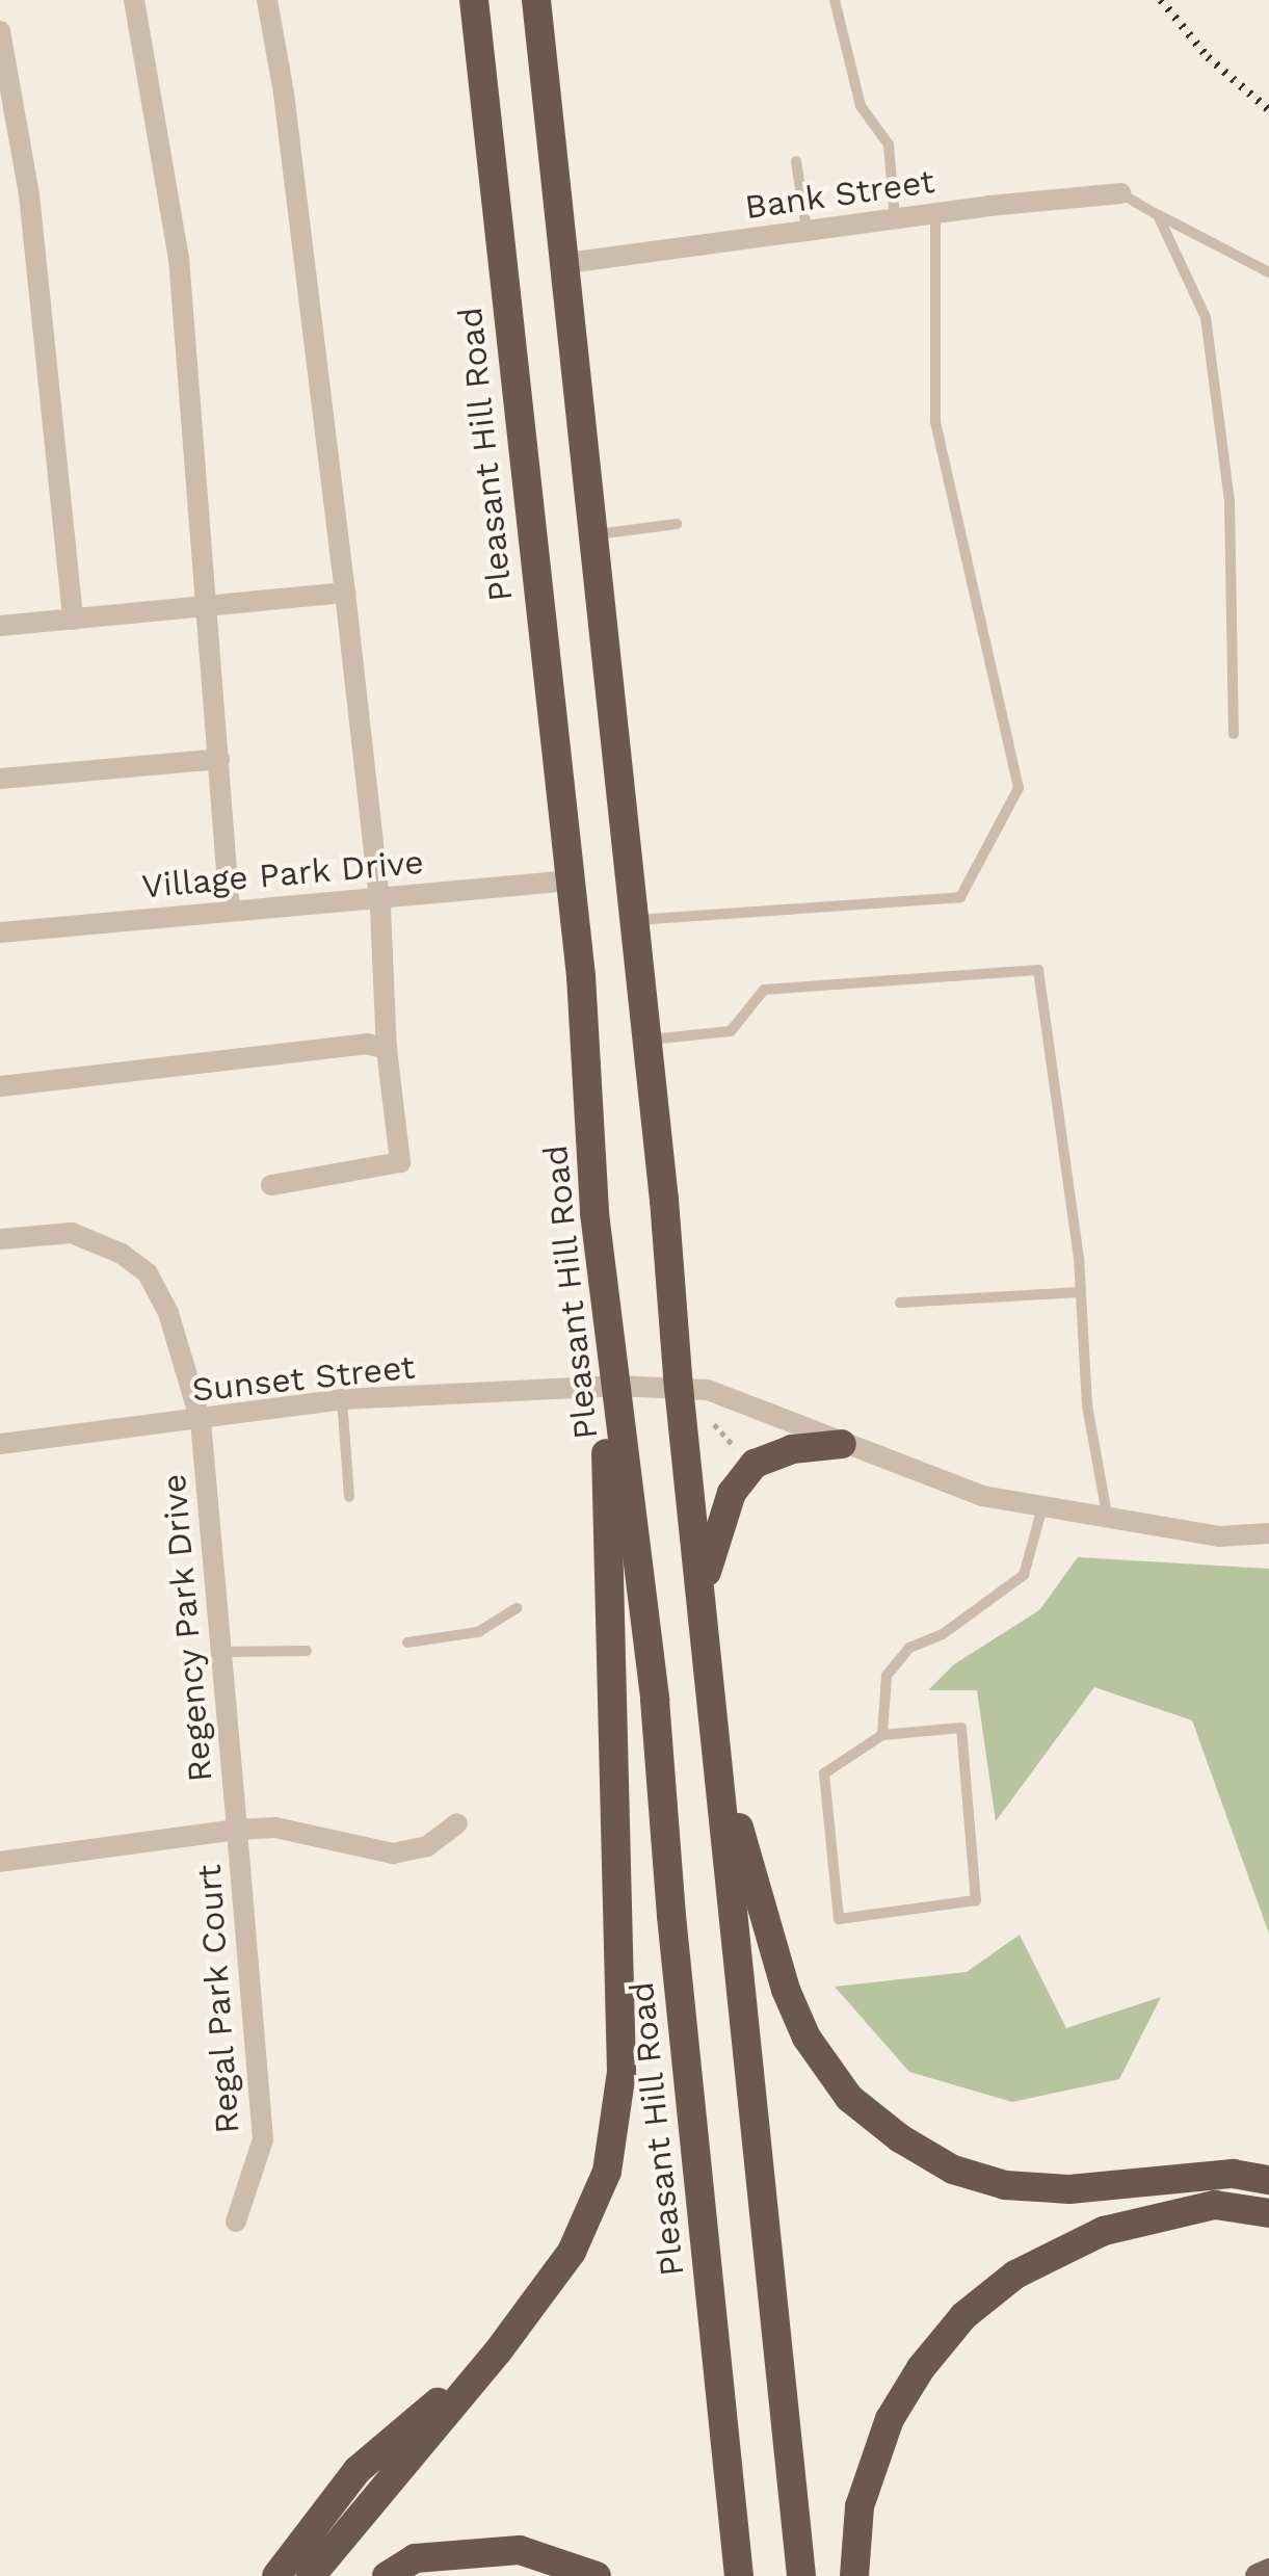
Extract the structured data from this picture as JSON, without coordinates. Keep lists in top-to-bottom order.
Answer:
{
  "streets": {
    "highway": ["Pleasant Hill Road"],
    "street": [
      "Bank Street",
      "Village Park Drive",
      "Sunset Street",
      "Regency Park Drive",
      "Regal Park Court"
    ]
  },
  "crossings": [
    ["Pleasant Hill Road", "Village Park Drive"],
    ["Pleasant Hill Road", "Sunset Street"],
    ["Sunset Street", "Regency Park Drive"],
    ["Regency Park Drive", "Regal Park Court"]
  ]
}
